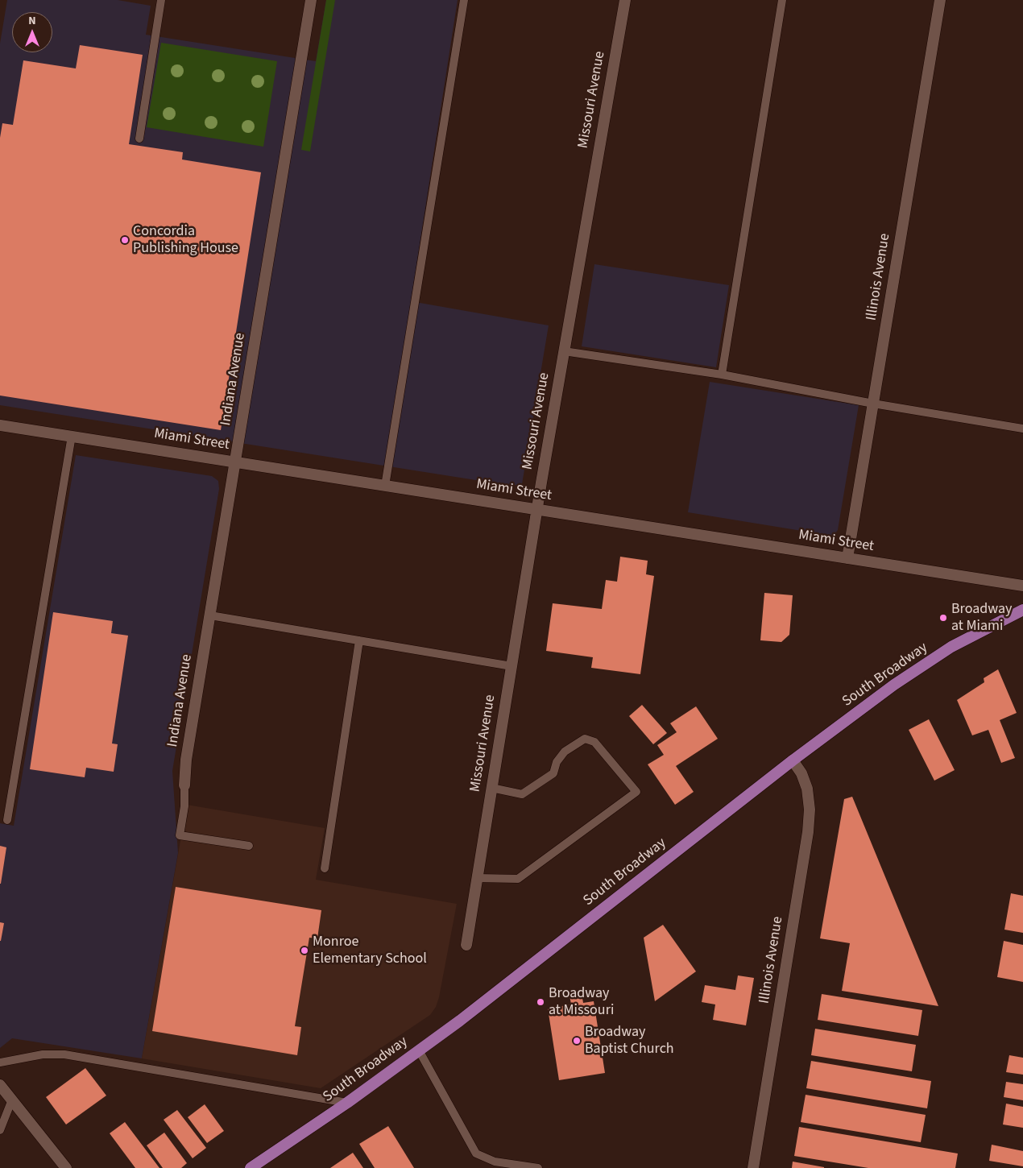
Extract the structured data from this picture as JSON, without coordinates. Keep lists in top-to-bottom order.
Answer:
{
  "streets": {
    "main road": ["South Broadway"],
    "street": [
      "Missouri Avenue",
      "Illinois Avenue",
      "Indiana Avenue",
      "Miami Street"
    ]
  },
  "crossings": [
    ["Missouri Avenue", "Miami Street"],
    ["Illinois Avenue", "Miami Street"],
    ["Illinois Avenue", "South Broadway"],
    ["Indiana Avenue", "Miami Street"]
  ],
  "places": [
    "Concordia Publishing House",
    "Broadway at Miami",
    "Monroe Elementary School",
    "Broadway at Missouri",
    "Broadway Baptist Church"
  ],
  "north": "top"
}
